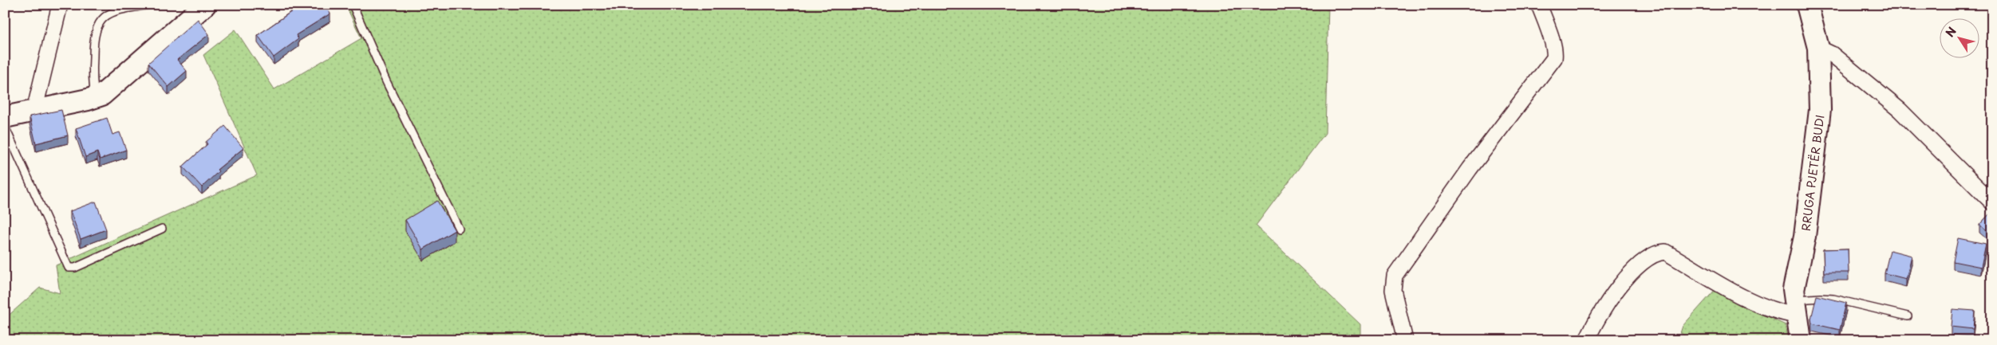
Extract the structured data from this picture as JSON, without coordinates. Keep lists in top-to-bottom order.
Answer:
{
  "streets": {
    "main road": ["RRUGA PJETËR BUDI"]
  },
  "north": "top left"
}
